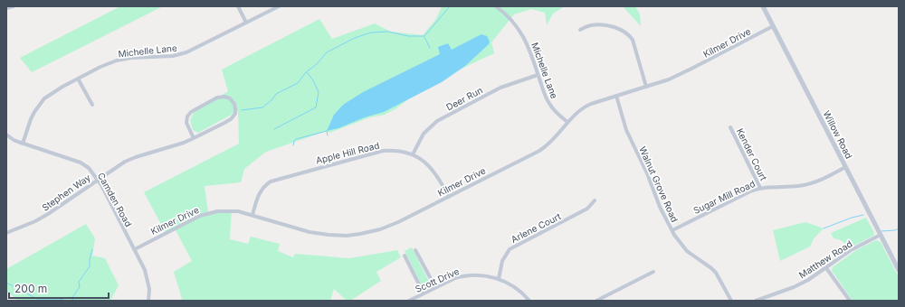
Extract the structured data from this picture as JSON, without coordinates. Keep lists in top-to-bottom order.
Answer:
{
  "streets": {
    "street": [
      "Kilmer Drive",
      "Michelle Lane",
      "Deer Run",
      "Willow Road",
      "Apple Hill Road",
      "Kender Court",
      "Walnut Grove Road",
      "Stephen Way",
      "Sugar Mill Road",
      "Camden Road",
      "Arlene Court",
      "Matthew Road",
      "Scott Drive"
    ]
  },
  "crossings": [
    ["Kilmer Drive", "Michelle Lane"],
    ["Kilmer Drive", "Willow Road"],
    ["Kilmer Drive", "Apple Hill Road"],
    ["Kilmer Drive", "Walnut Grove Road"],
    ["Kilmer Drive", "Camden Road"],
    ["Michelle Lane", "Deer Run"],
    ["Michelle Lane", "Camden Road"],
    ["Deer Run", "Apple Hill Road"],
    ["Willow Road", "Sugar Mill Road"],
    ["Willow Road", "Matthew Road"],
    ["Kender Court", "Sugar Mill Road"],
    ["Walnut Grove Road", "Sugar Mill Road"],
    ["Stephen Way", "Camden Road"],
    ["Arlene Court", "Scott Drive"]
  ],
  "scale_bar": "200 m"
}
